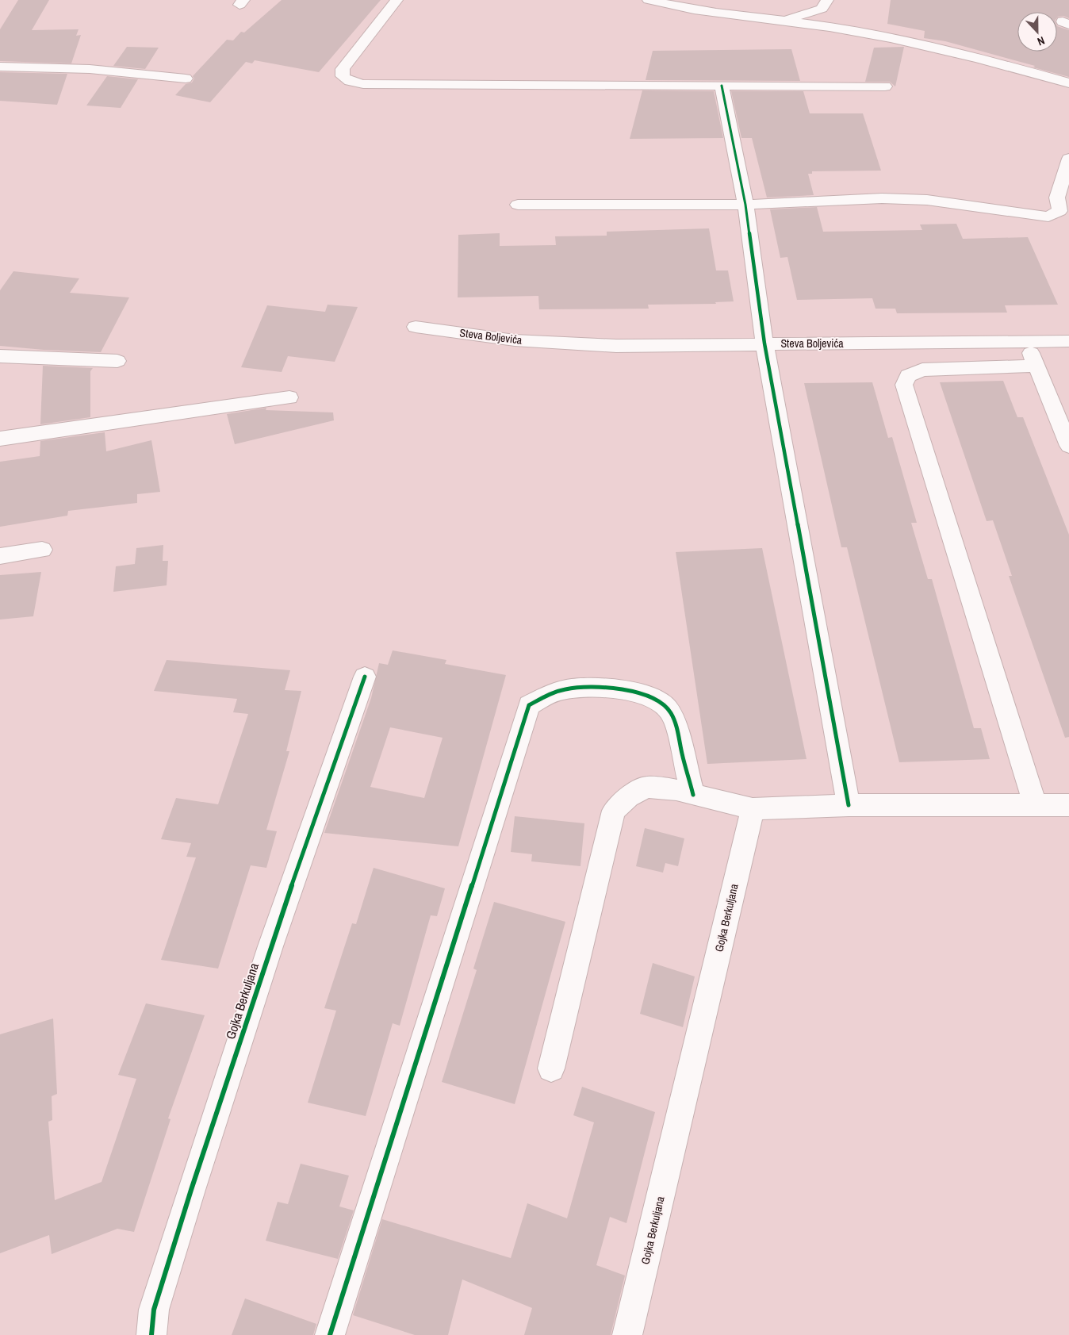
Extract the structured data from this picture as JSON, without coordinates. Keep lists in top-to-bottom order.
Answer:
{
  "streets": {
    "street": ["Steva Boljevića", "Gojka Berkuljana"]
  },
  "north": "bottom"
}
